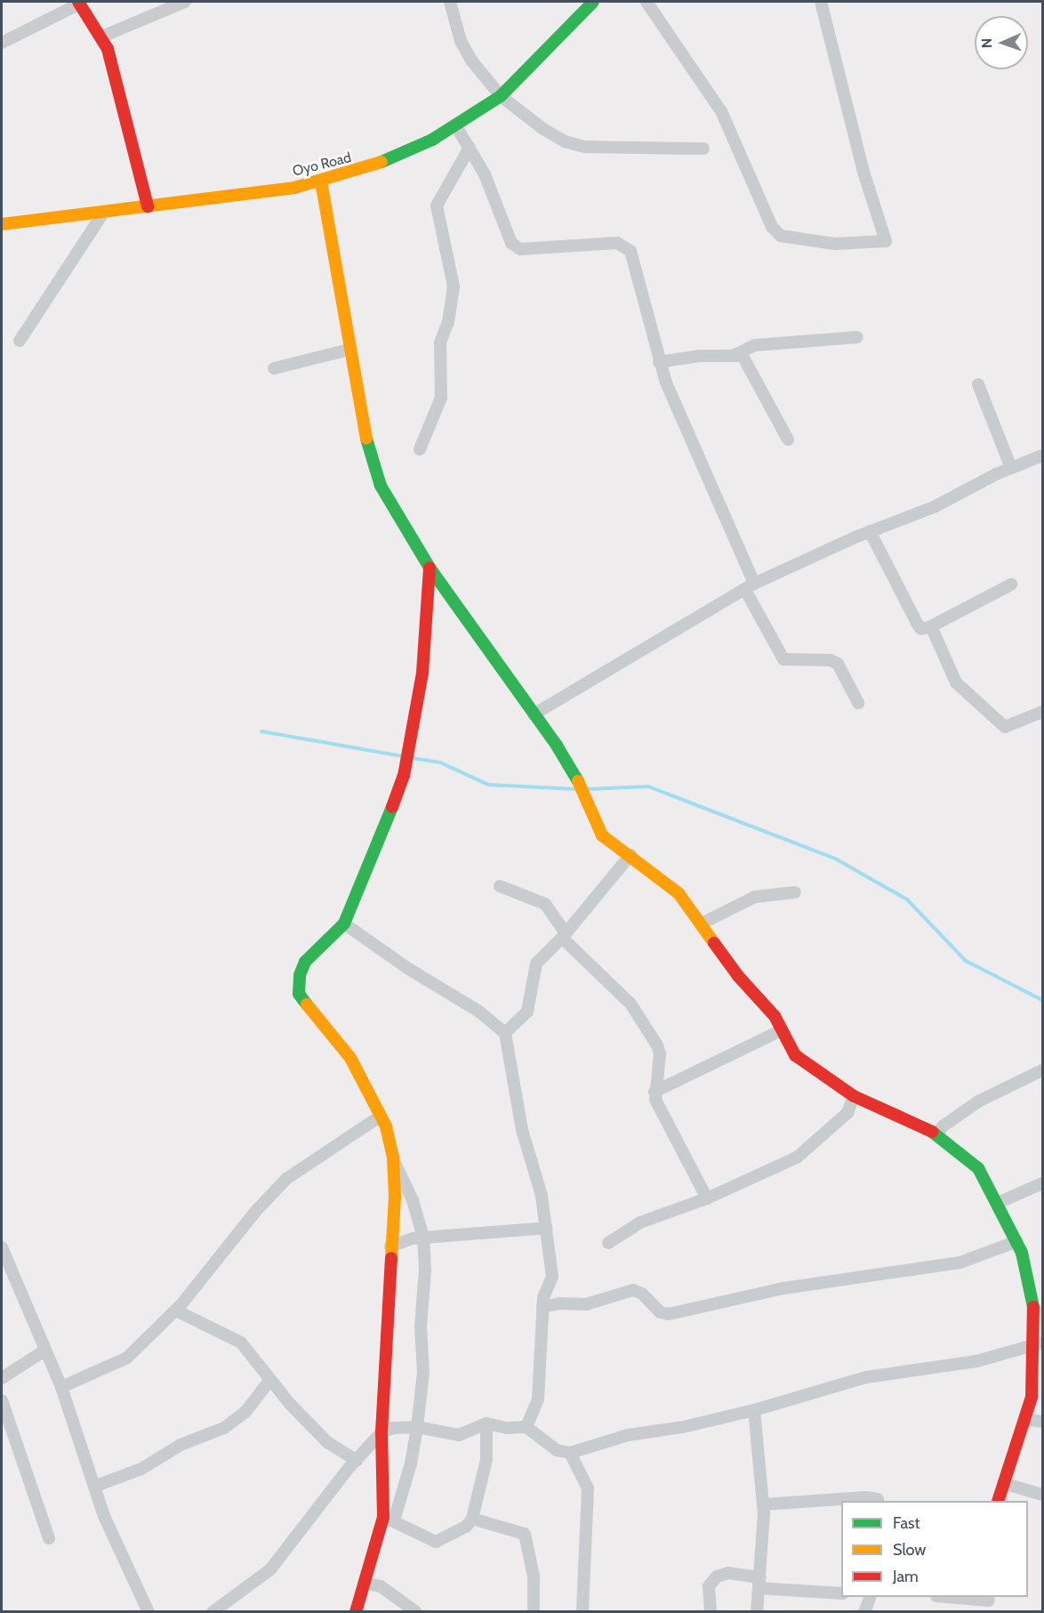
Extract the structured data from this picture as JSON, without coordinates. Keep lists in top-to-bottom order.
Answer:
{
  "streets": {
    "main road": ["Oyo Road"]
  },
  "legend": ["Fast", "Slow", "Jam"],
  "north": "left"
}
